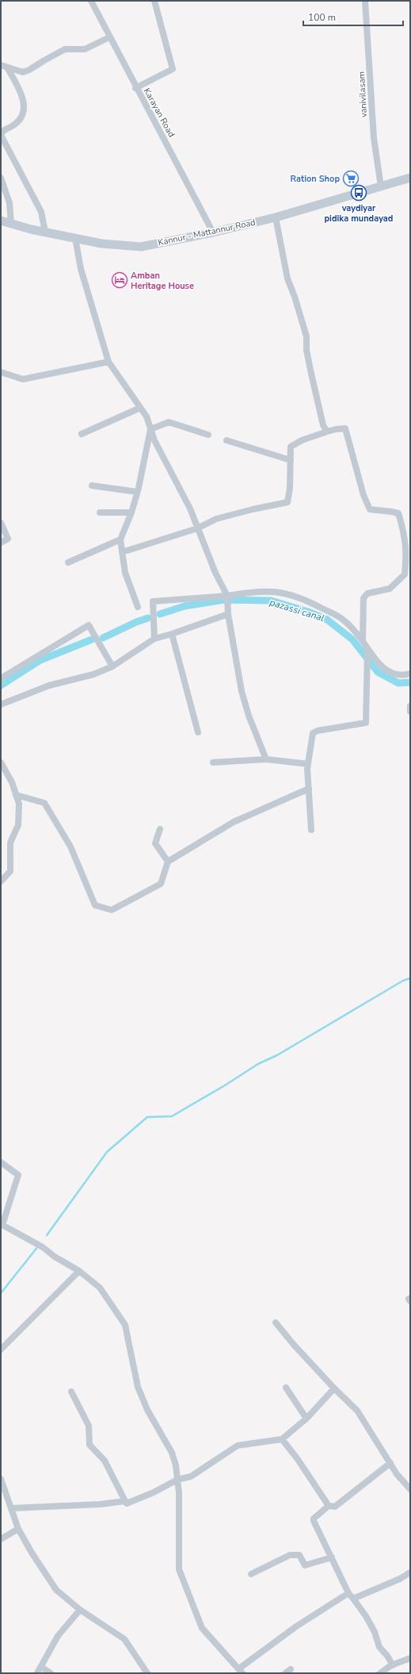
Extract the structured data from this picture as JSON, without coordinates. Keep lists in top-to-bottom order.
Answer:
{
  "streets": {
    "main road": ["Kannur - Mattannur Road"],
    "street": ["vanivilasam", "Karayan Road"]
  },
  "crossings": [
    ["vanivilasam", "Kannur - Mattannur Road"],
    ["Karayan Road", "Kannur - Mattannur Road"]
  ],
  "water": ["pazassi canal"],
  "places": {
    "supermarket": ["Ration Shop"],
    "bus stop": ["vaydiyar pidika mundayad"],
    "hotel": ["Amban Heritage House"]
  },
  "scale_bar": "100 m"
}
